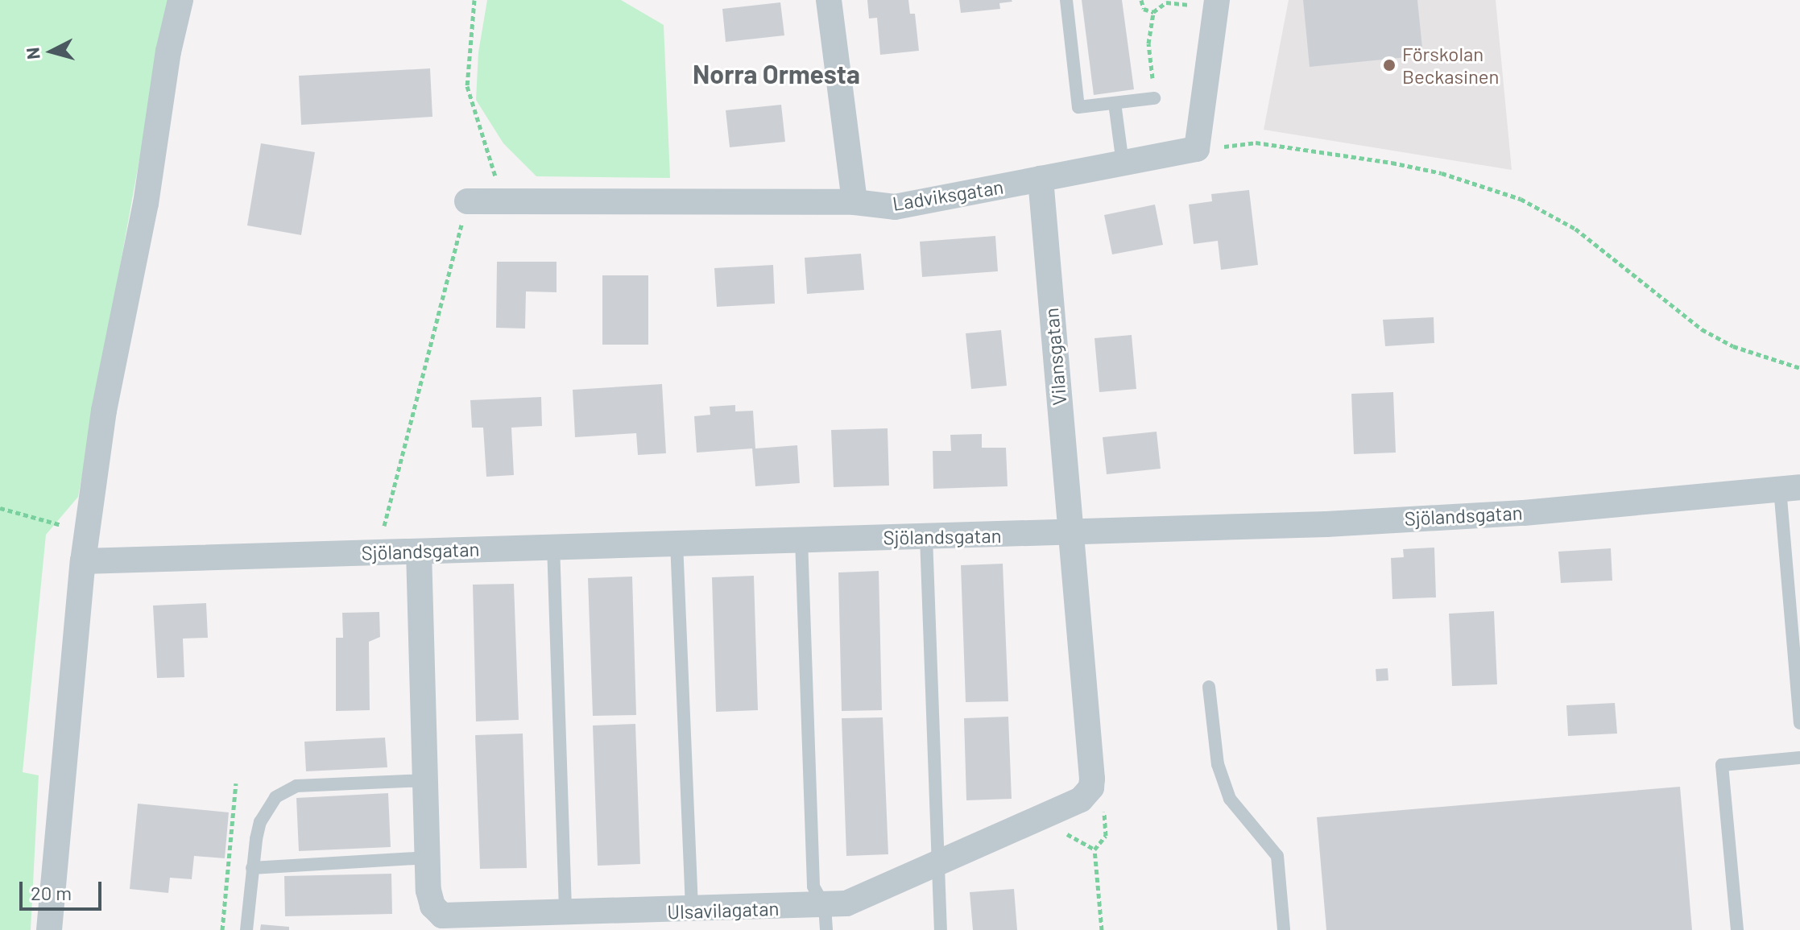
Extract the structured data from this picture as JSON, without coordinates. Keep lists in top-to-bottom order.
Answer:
{
  "streets": {
    "street": [
      "Ladviksgatan",
      "Vilansgatan",
      "Sjölandsgatan",
      "Ulsavilagatan"
    ]
  },
  "crossings": [
    ["Ladviksgatan", "Vilansgatan"],
    ["Vilansgatan", "Sjölandsgatan"],
    ["Vilansgatan", "Ulsavilagatan"],
    ["Sjölandsgatan", "Ulsavilagatan"]
  ],
  "districts": ["Norra Ormesta"],
  "places": ["Förskolan Beckasinen"],
  "scale_bar": "20 m",
  "north": "left"
}
